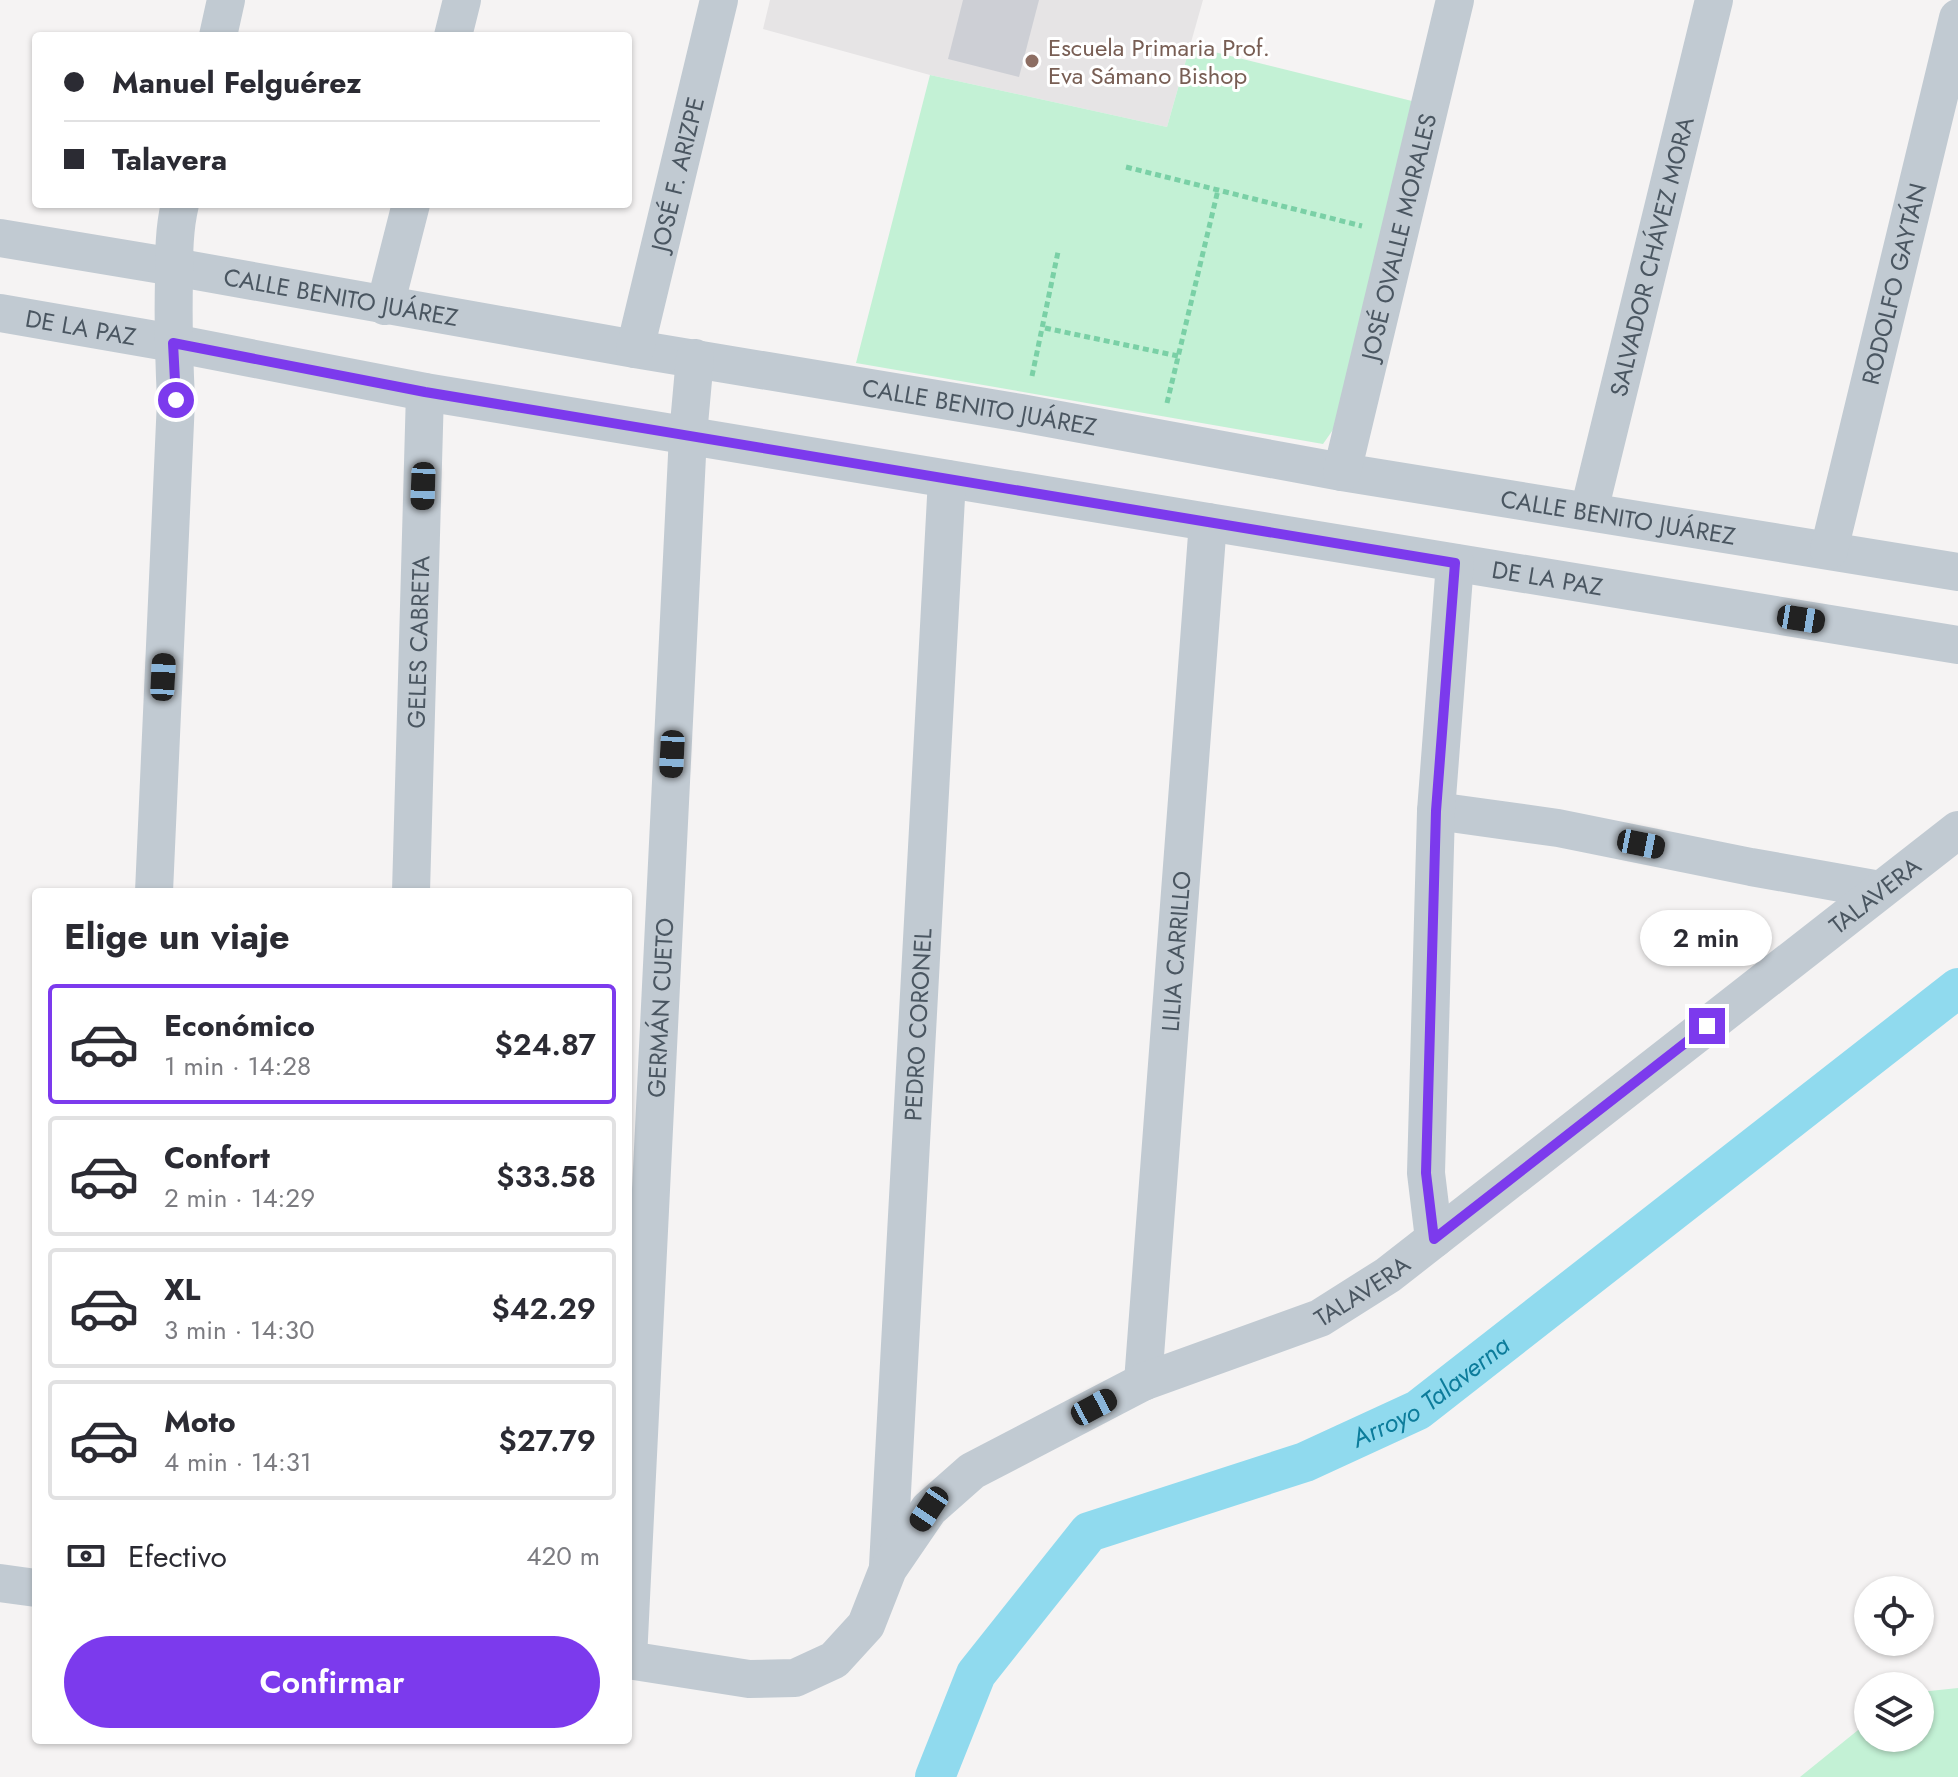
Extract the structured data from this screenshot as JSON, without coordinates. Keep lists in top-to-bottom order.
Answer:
{
  "streets": {
    "street": [
      "JOSÉ F. ARIZPE",
      "JOSÉ OVALLE MORALES",
      "SALVADOR CHÁVEZ MORA",
      "RODOLFO GAYTÁN",
      "CALLE BENITO JUÁREZ",
      "DE LA PAZ",
      "GELES CABRETA",
      "TALAVERA",
      "LILIA CARRILLO",
      "GERMÁN CUETO",
      "PEDRO CORONEL"
    ]
  },
  "crossings": [
    ["JOSÉ F. ARIZPE", "CALLE BENITO JUÁREZ"],
    ["JOSÉ OVALLE MORALES", "CALLE BENITO JUÁREZ"],
    ["SALVADOR CHÁVEZ MORA", "CALLE BENITO JUÁREZ"],
    ["RODOLFO GAYTÁN", "CALLE BENITO JUÁREZ"],
    ["CALLE BENITO JUÁREZ", "GERMÁN CUETO"],
    ["DE LA PAZ", "GELES CABRETA"],
    ["DE LA PAZ", "LILIA CARRILLO"],
    ["DE LA PAZ", "GERMÁN CUETO"],
    ["DE LA PAZ", "PEDRO CORONEL"],
    ["TALAVERA", "LILIA CARRILLO"],
    ["TALAVERA", "PEDRO CORONEL"]
  ],
  "water": ["Arroyo Talaverna"],
  "places": ["Escuela Primaria Prof. Eva Sámano Bishop"],
  "page": {
    "banner": ["Manuel Felguérez", "Talavera"],
    "heading": "Elige un viaje",
    "bubble": "2 min",
    "list": [
      {
        "name": "Económico",
        "note": "1 min · 14:28",
        "value": "$24.87"
      },
      {
        "name": "Confort",
        "note": "2 min · 14:29",
        "value": "$33.58"
      },
      {
        "name": "XL",
        "note": "3 min · 14:30",
        "value": "$42.29"
      },
      {
        "name": "Moto",
        "note": "4 min · 14:31",
        "value": "$27.79"
      }
    ],
    "pay": ["Efectivo", "420 m"],
    "buttons": "Confirmar"
  }
}
